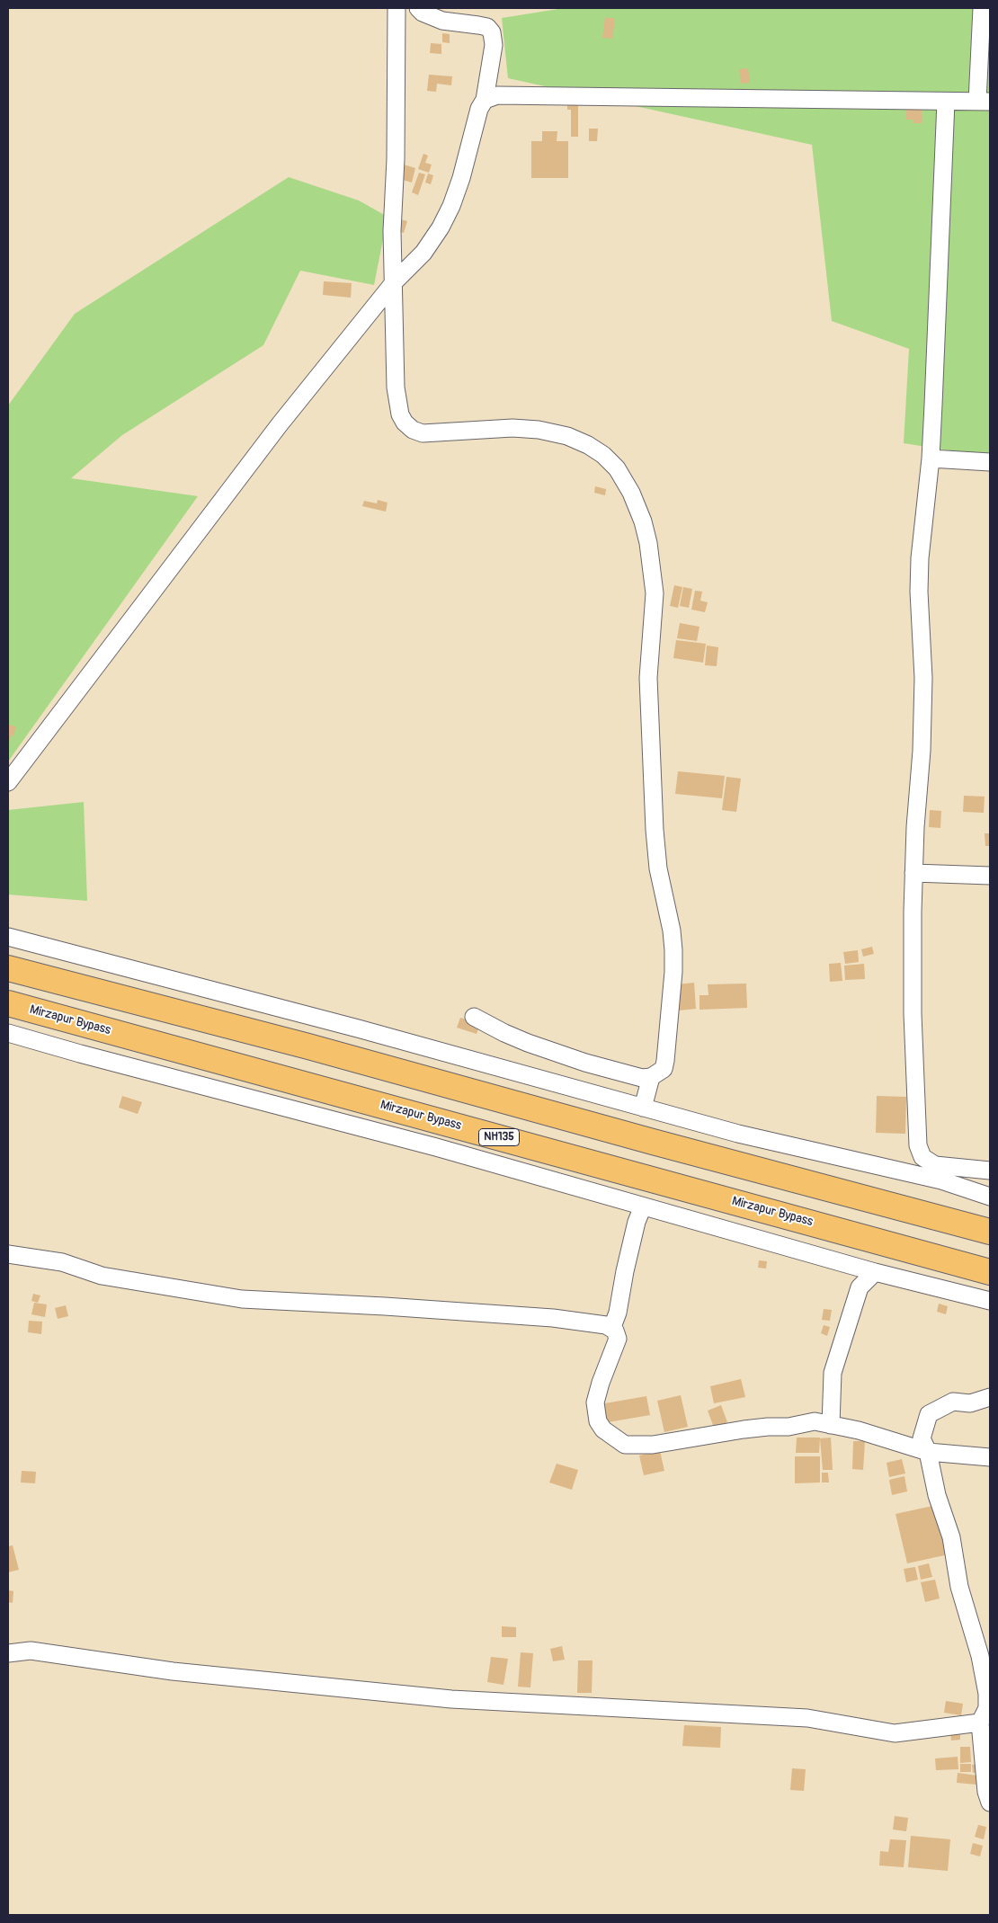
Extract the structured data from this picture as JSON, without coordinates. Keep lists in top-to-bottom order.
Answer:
{
  "streets": {
    "highway": ["Mirzapur Bypass", "NH135"]
  }
}
